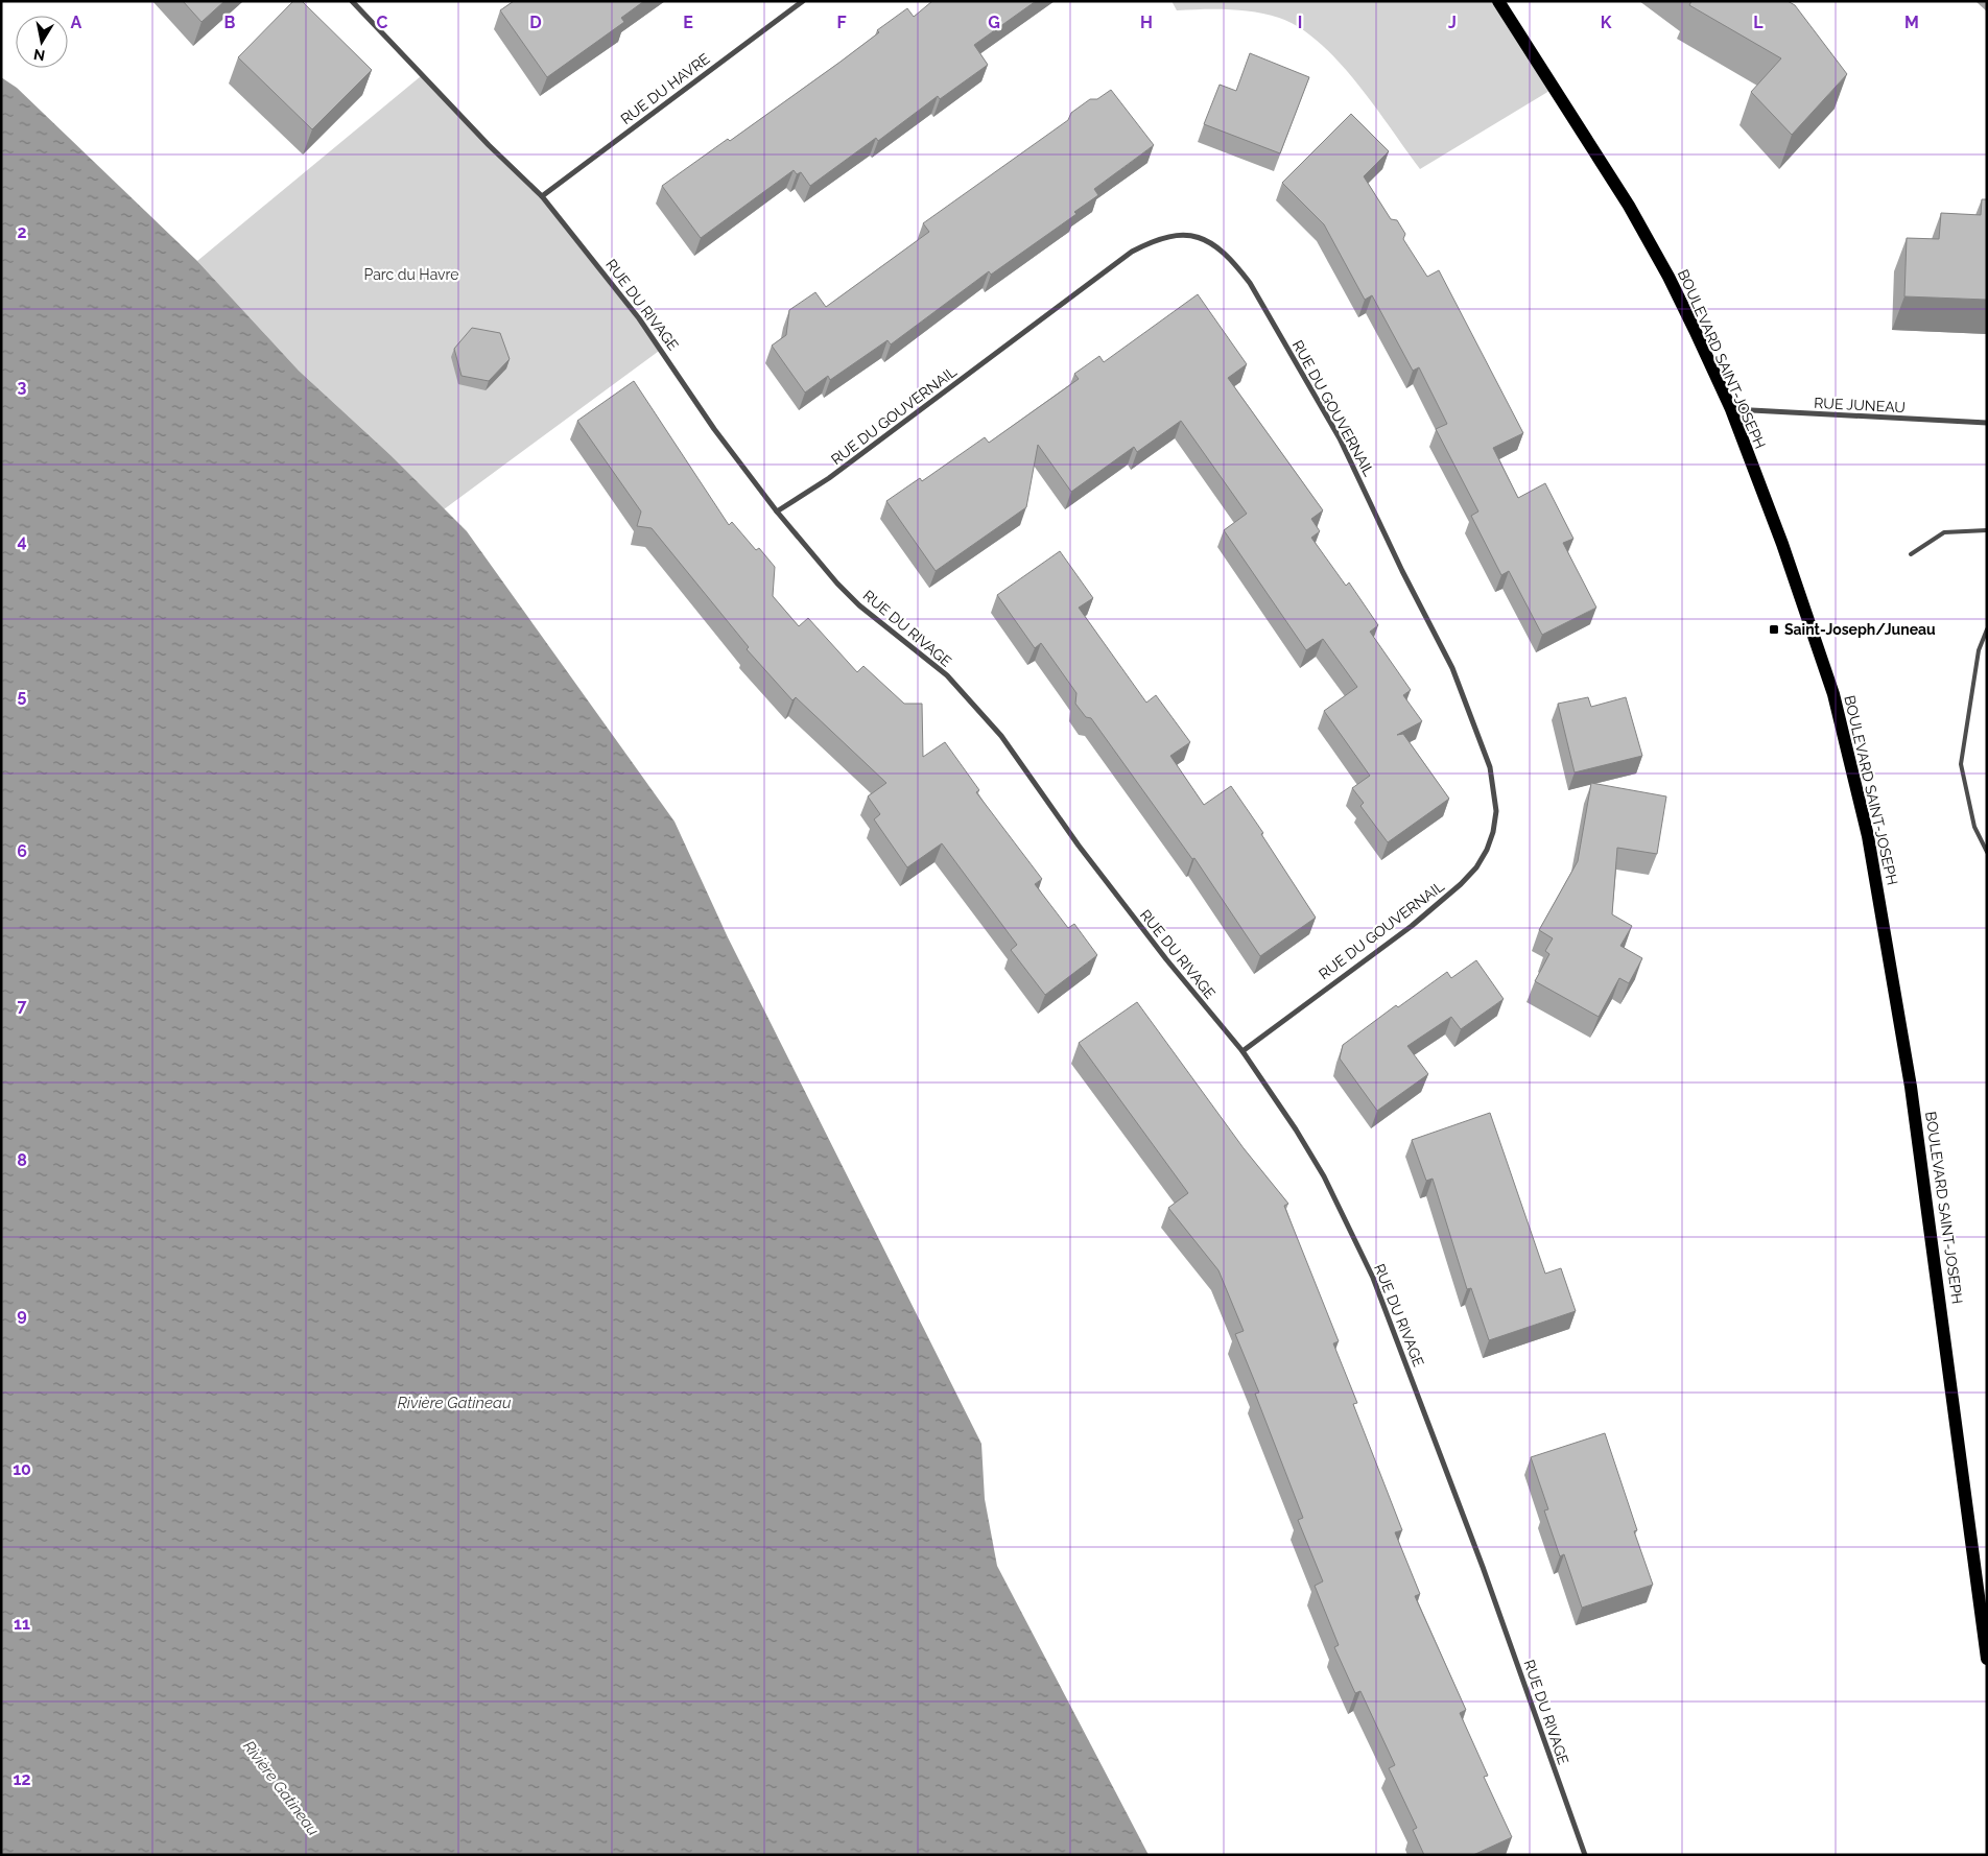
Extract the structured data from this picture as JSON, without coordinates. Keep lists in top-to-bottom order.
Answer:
{
  "streets": {
    "main road": ["BOULEVARD SAINT-JOSEPH"],
    "street": [
      "RUE DU HAVRE",
      "RUE DU RIVAGE",
      "RUE JUNEAU",
      "RUE DU GOUVERNAIL"
    ]
  },
  "crossings": [
    ["RUE DU HAVRE", "RUE DU RIVAGE"],
    ["RUE DU RIVAGE", "RUE DU GOUVERNAIL"],
    ["BOULEVARD SAINT-JOSEPH", "RUE JUNEAU"]
  ],
  "water": ["Rivière Gatineau"],
  "parks": ["Parc du Havre"],
  "places": {
    "transit": ["Saint-Joseph/Juneau"]
  },
  "north": "bottom",
  "grid": {
    "columns": [
      "A",
      "B",
      "C",
      "D",
      "E",
      "F",
      "G",
      "H",
      "I",
      "J",
      "K",
      "L",
      "M"
    ],
    "rows": [
      "2",
      "3",
      "4",
      "5",
      "6",
      "7",
      "8",
      "9",
      "10",
      "11",
      "12"
    ]
  }
}
